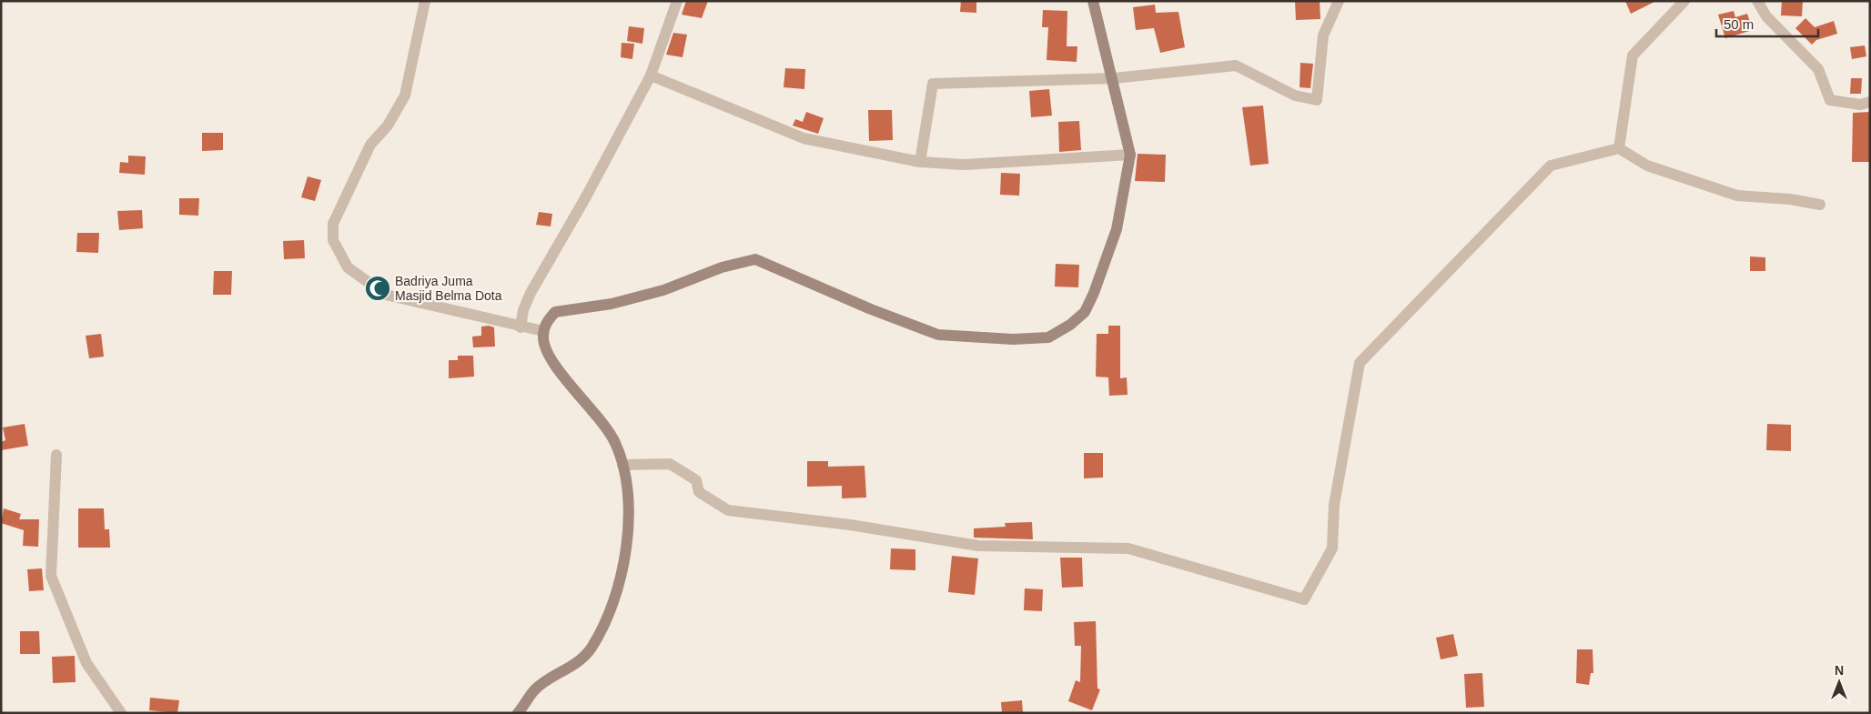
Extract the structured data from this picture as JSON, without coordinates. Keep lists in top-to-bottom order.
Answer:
{
  "places": {
    "mosque": ["Badriya Juma Masjid Belma Dota"]
  },
  "scale_bar": "50 m",
  "north": "top"
}
